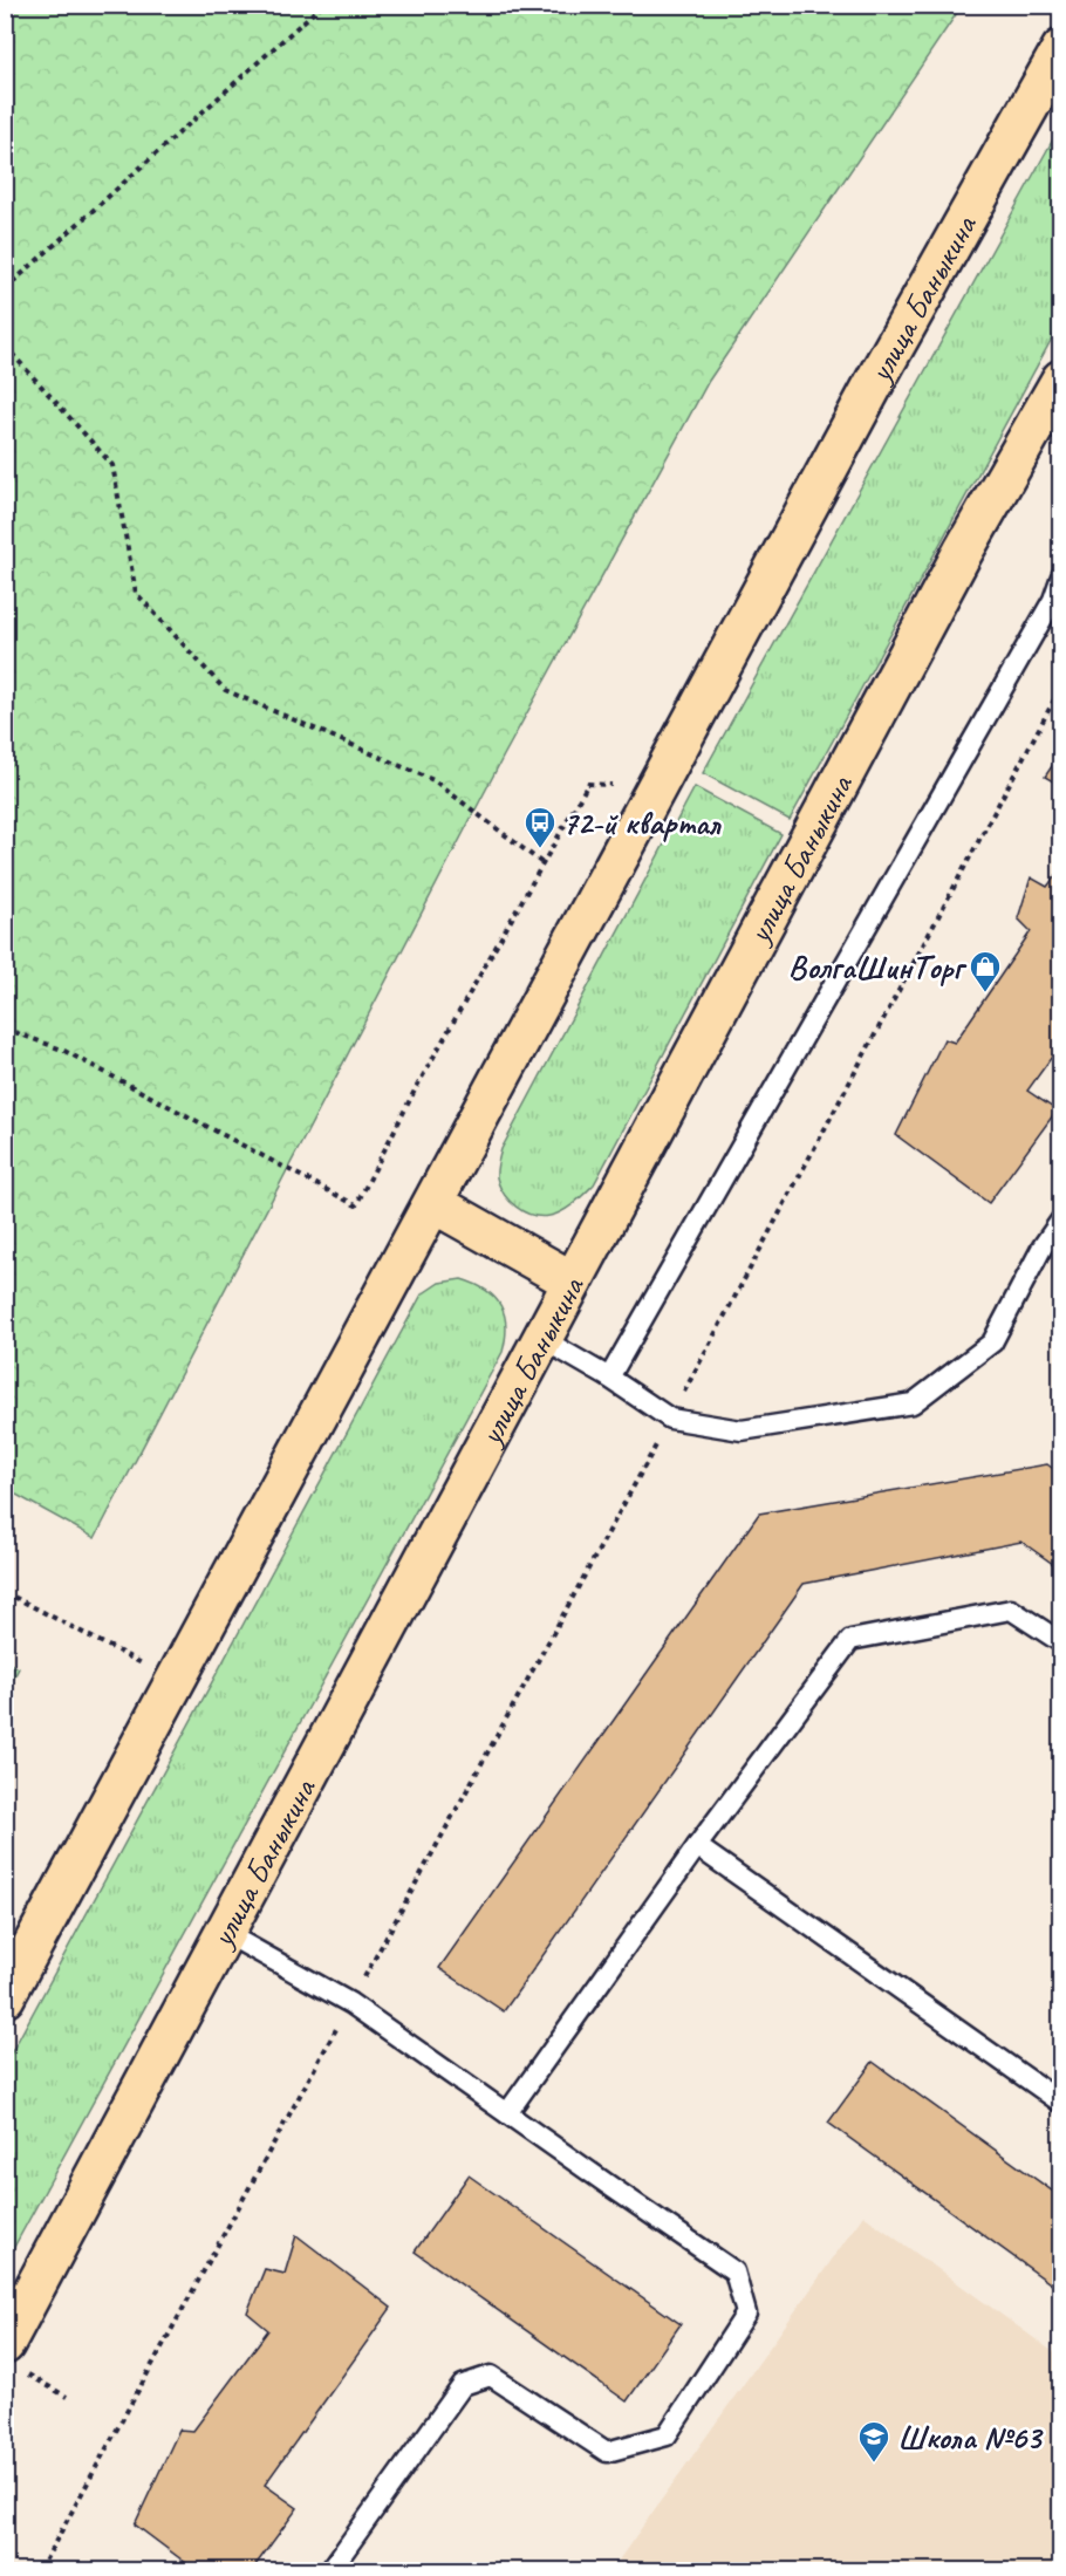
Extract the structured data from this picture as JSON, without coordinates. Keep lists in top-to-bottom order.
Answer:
{
  "streets": {
    "main road": ["улица Баныкина"]
  },
  "places": {
    "bus stop": ["72-й квартал"],
    "shop": ["ВолгаШинТорг"],
    "school or university": ["Школа №63"]
  }
}
